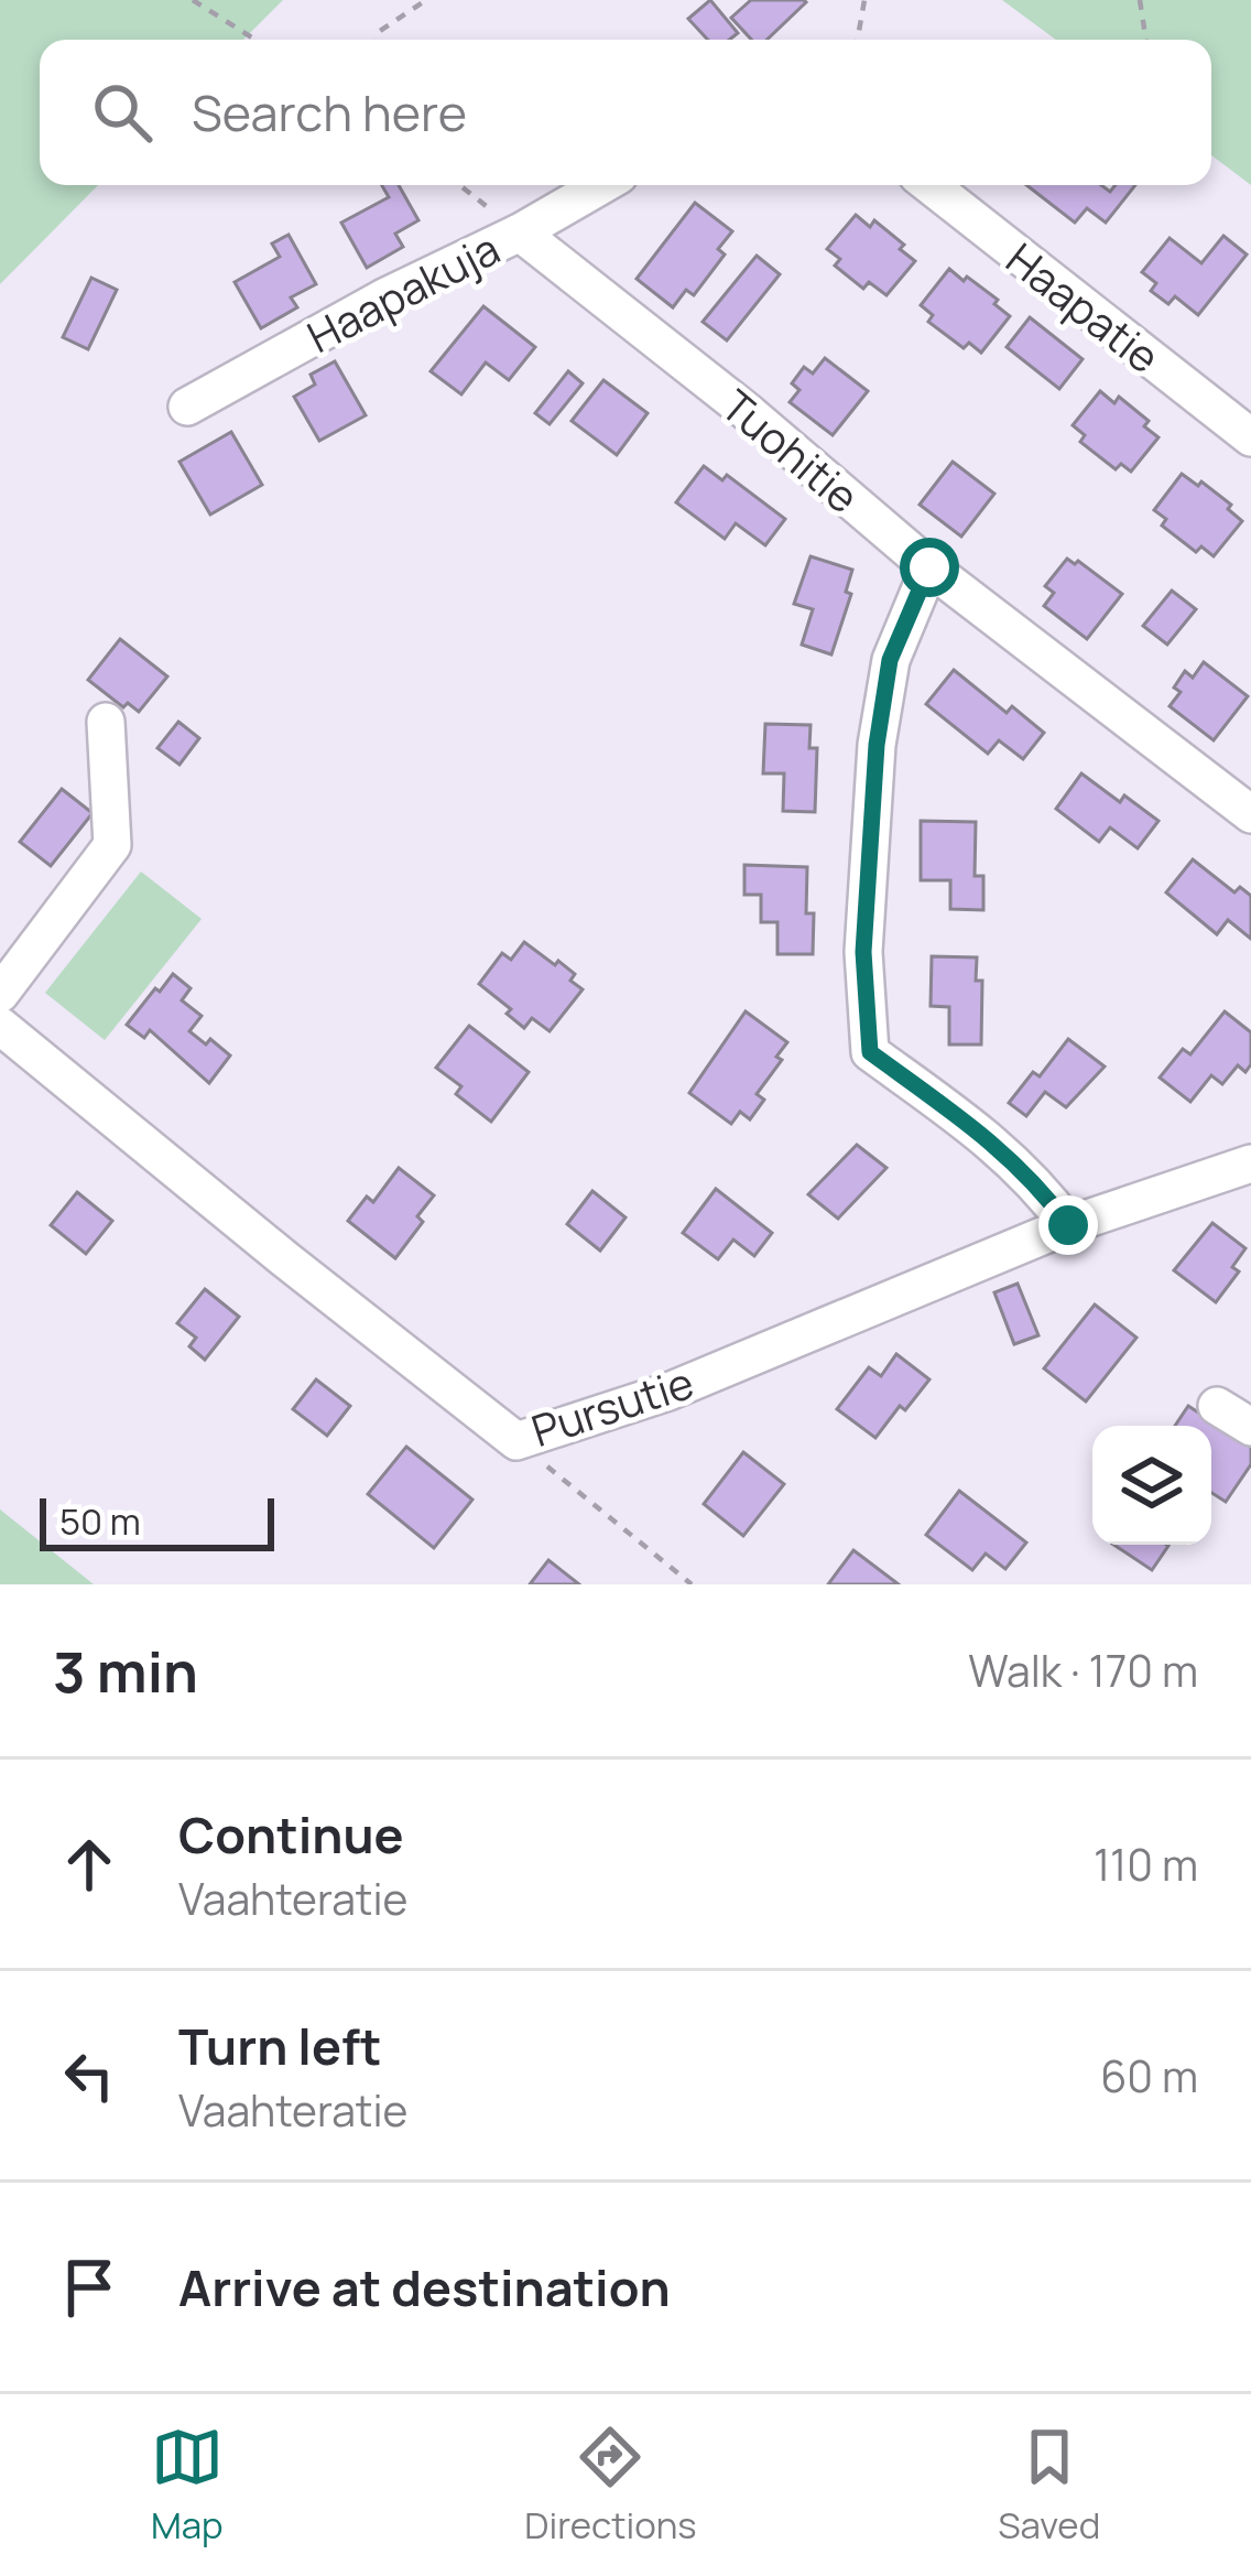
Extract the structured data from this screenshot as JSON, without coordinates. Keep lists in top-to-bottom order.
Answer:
{
  "streets": {
    "street": [
      "Haapakuja",
      "Haapatie",
      "Tuohitie",
      "Pursutie"
    ]
  },
  "crossings": [
    ["Haapakuja", "Tuohitie"]
  ],
  "scale_bar": "50 m",
  "page": {
    "search": "Search here",
    "scale": "50 m",
    "heading": ["3 min", "Walk · 170 m"],
    "list": [
      ["Continue", "Vaahteratie", "110 m"],
      ["Turn left", "Vaahteratie", "60 m"],
      "Arrive at destination"
    ],
    "nav": ["Map", "Directions", "Saved"]
  }
}
